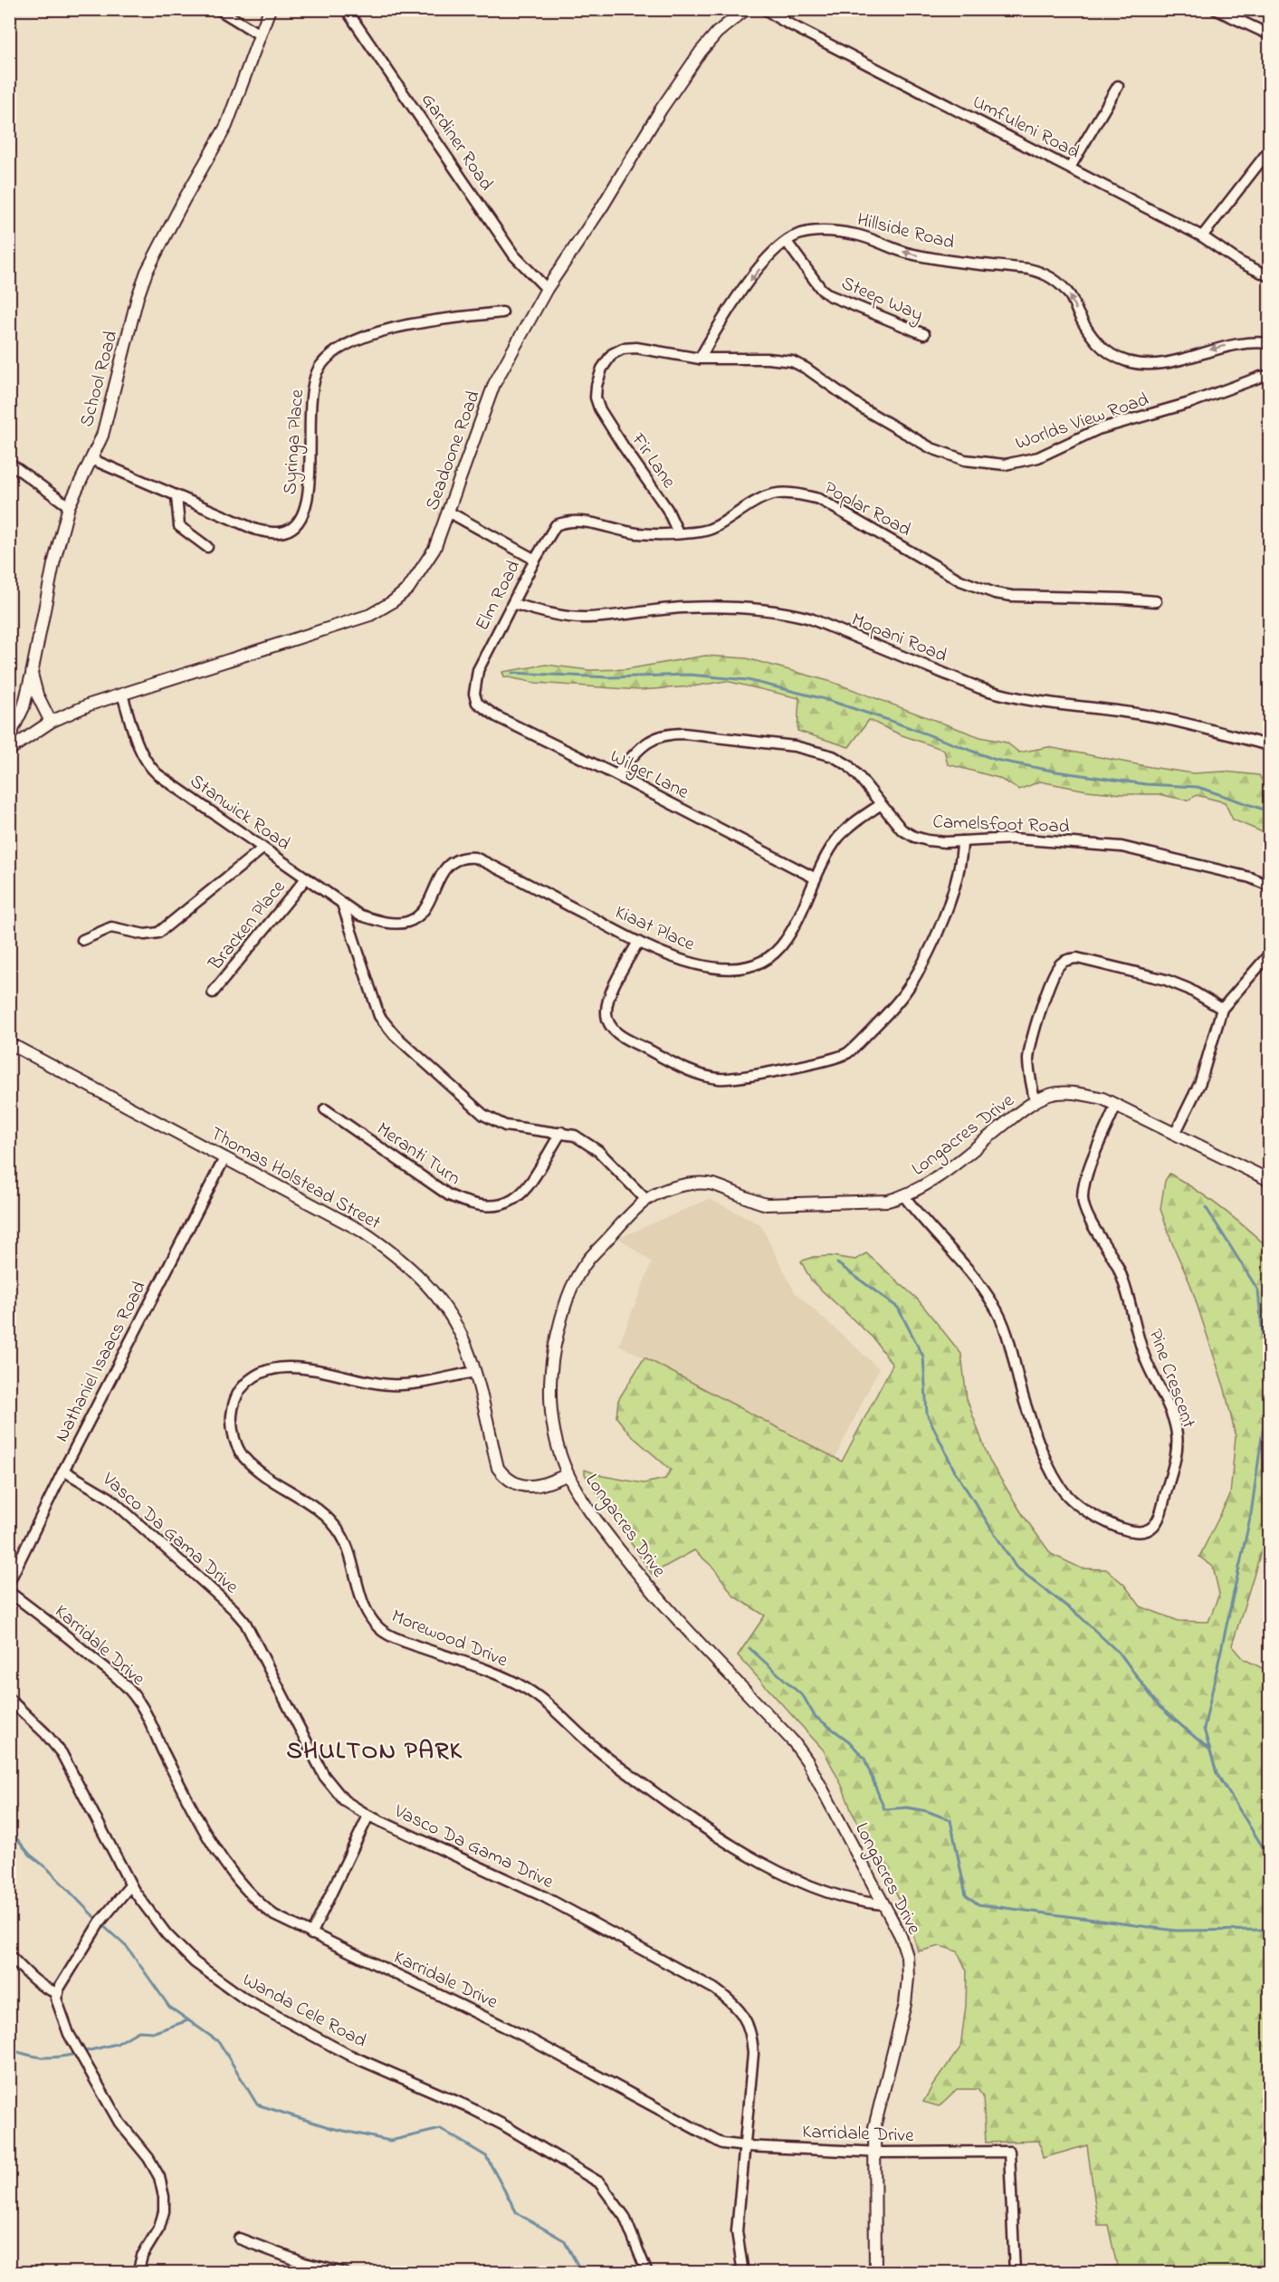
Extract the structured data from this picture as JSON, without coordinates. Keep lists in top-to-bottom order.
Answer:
{
  "streets": {
    "street": [
      "Umfuleni Road",
      "Gardiner Road",
      "Hillside Road",
      "Steep Way",
      "School Road",
      "Worlds View Road",
      "Syringa Place",
      "Seadoone Road",
      "Fir Lane",
      "Poplar Road",
      "Elm Road",
      "Mopani Road",
      "Wilger Lane",
      "Stanwick Road",
      "Camelsfoot Road",
      "Bracken Place",
      "Kiaat Place",
      "Longacres Drive",
      "Meranti Turn",
      "Thomas Holstead Street",
      "Nathaniel Isaacs Road",
      "Pine Crescent",
      "Vasco Da Gama Drive",
      "Morewood Drive",
      "Karridale Drive",
      "Wanda Cele Road"
    ]
  },
  "crossings": [
    ["Gardiner Road", "Seadoone Road"],
    ["Hillside Road", "Steep Way"],
    ["Hillside Road", "Worlds View Road"],
    ["Hillside Road", "Fir Lane"],
    ["School Road", "Syringa Place"],
    ["School Road", "Seadoone Road"],
    ["Worlds View Road", "Fir Lane"],
    ["Seadoone Road", "Stanwick Road"],
    ["Fir Lane", "Poplar Road"],
    ["Poplar Road", "Elm Road"],
    ["Elm Road", "Mopani Road"],
    ["Elm Road", "Wilger Lane"],
    ["Wilger Lane", "Camelsfoot Road"],
    ["Wilger Lane", "Kiaat Place"],
    ["Stanwick Road", "Bracken Place"],
    ["Stanwick Road", "Kiaat Place"],
    ["Camelsfoot Road", "Kiaat Place"],
    ["Longacres Drive", "Thomas Holstead Street"],
    ["Longacres Drive", "Pine Crescent"],
    ["Longacres Drive", "Morewood Drive"],
    ["Longacres Drive", "Karridale Drive"],
    ["Thomas Holstead Street", "Nathaniel Isaacs Road"],
    ["Thomas Holstead Street", "Morewood Drive"],
    ["Nathaniel Isaacs Road", "Vasco Da Gama Drive"],
    ["Vasco Da Gama Drive", "Karridale Drive"]
  ],
  "one_way": ["Hillside Road"],
  "districts": ["SHULTON PARK"]
}
